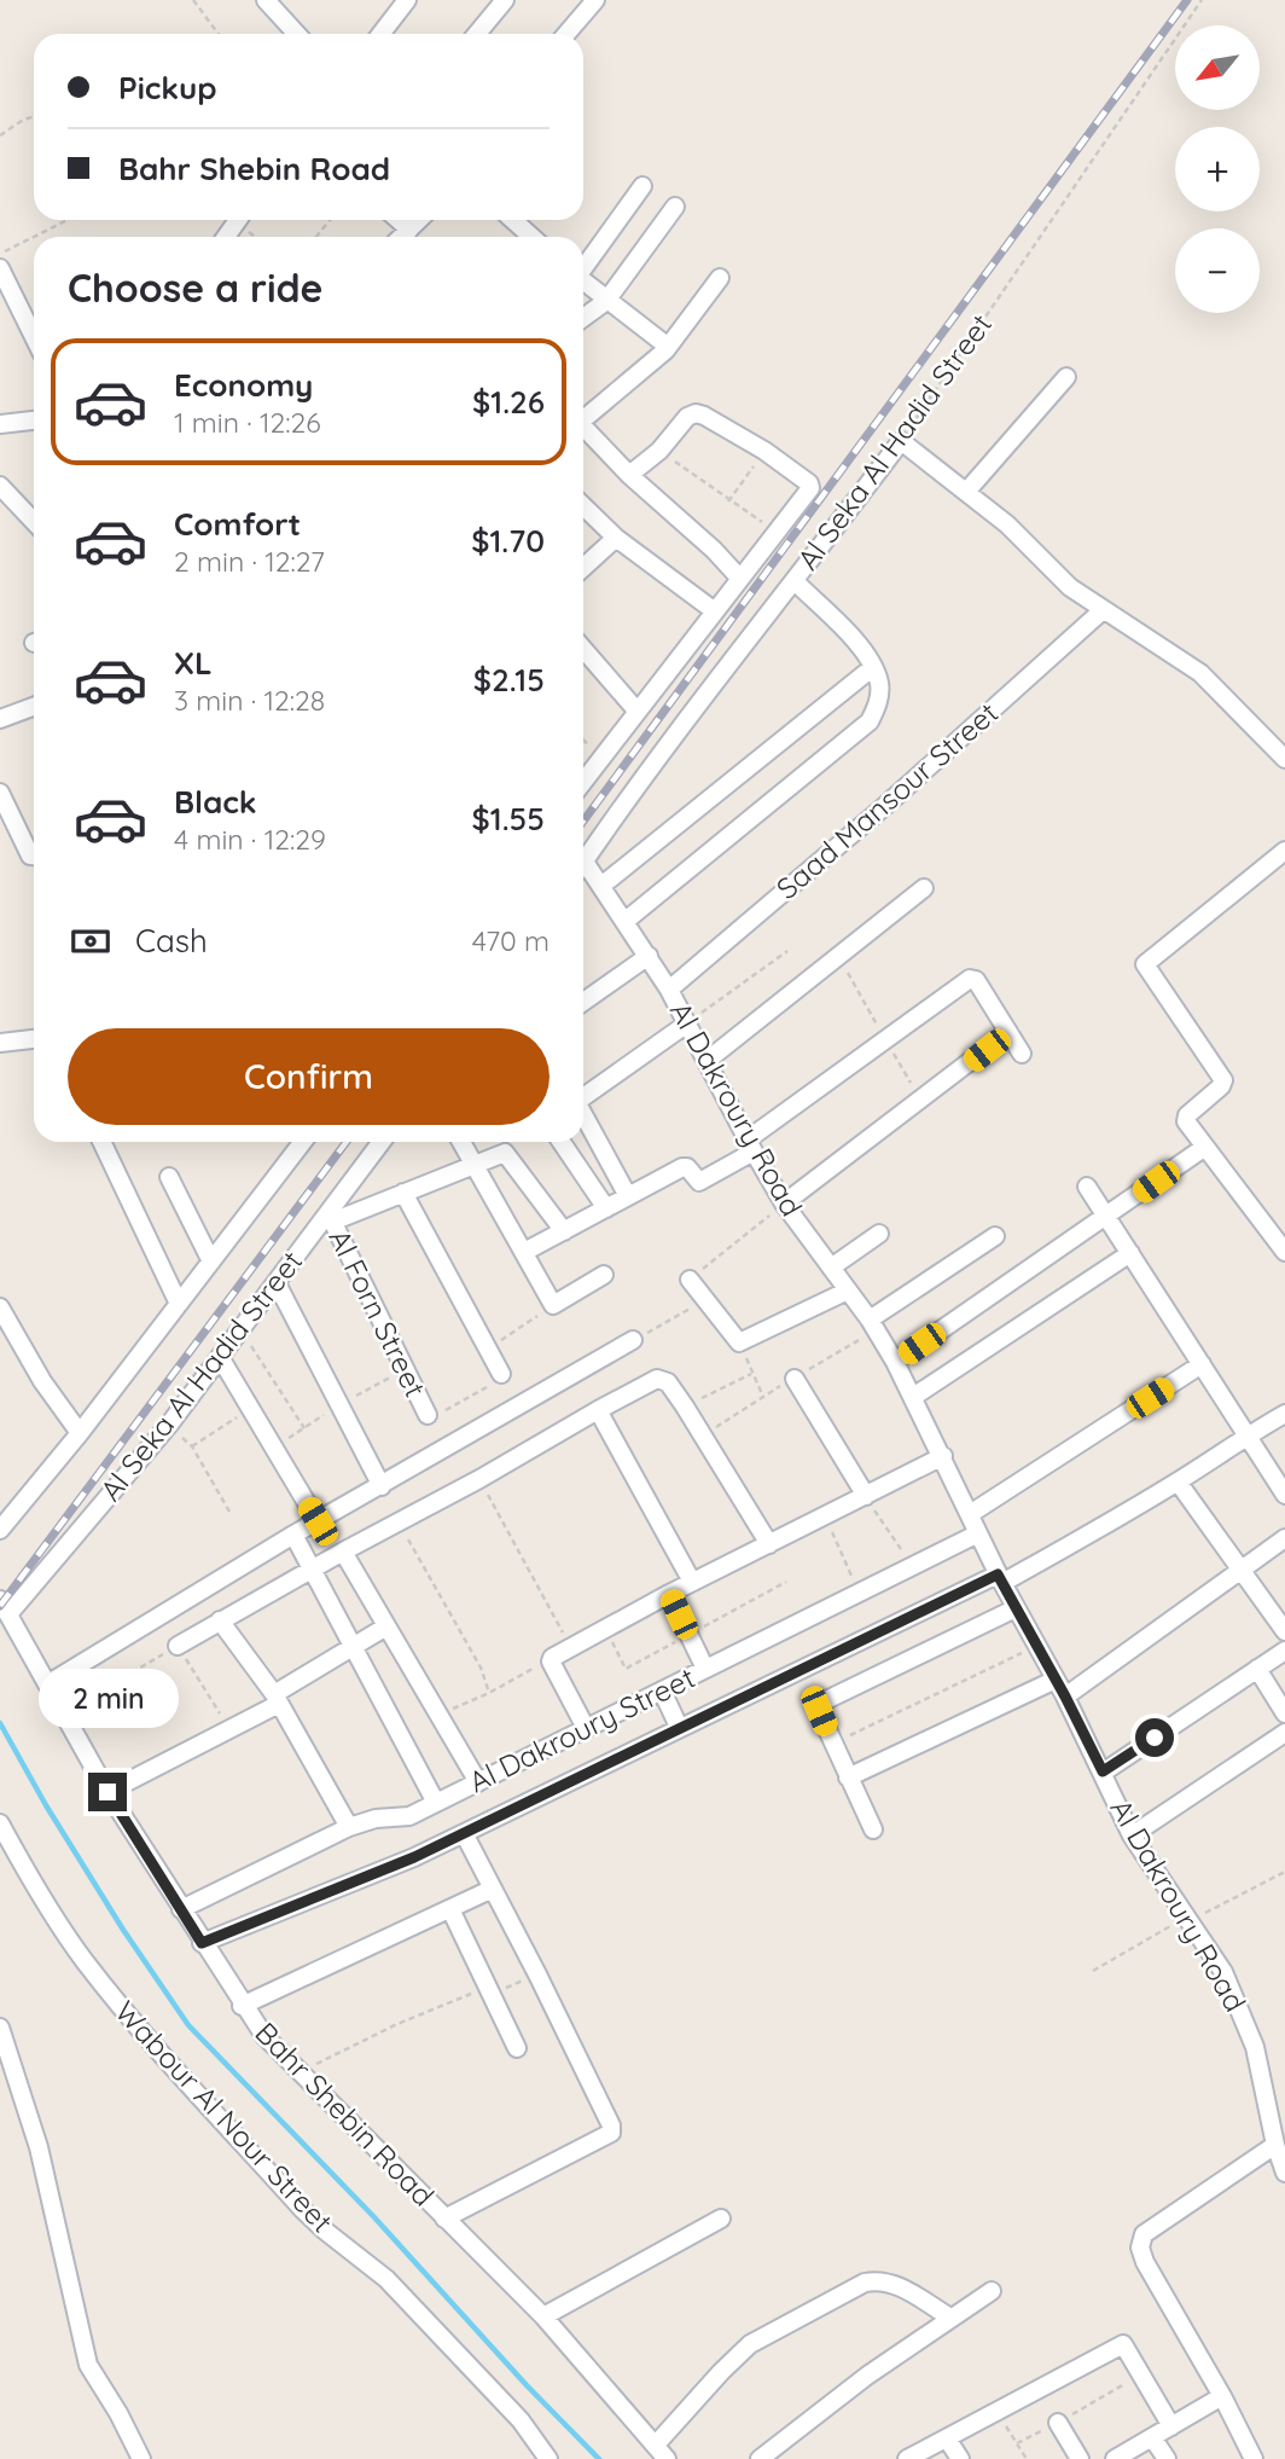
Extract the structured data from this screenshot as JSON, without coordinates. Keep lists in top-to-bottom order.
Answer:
{
  "streets": {
    "street": [
      "Al Seka Al Hadid Street",
      "Saad Mansour Street",
      "Al Dakroury Road",
      "Al Forn Street",
      "Al Dakroury Street",
      "Bahr Shebin Road",
      "Wabour Al Nour Street"
    ]
  },
  "crossings": [
    ["Al Seka Al Hadid Street", "Al Forn Street"],
    ["Al Seka Al Hadid Street", "Bahr Shebin Road"],
    ["Saad Mansour Street", "Al Dakroury Road"],
    ["Al Dakroury Road", "Al Dakroury Street"],
    ["Al Dakroury Street", "Bahr Shebin Road"]
  ],
  "north": "bottom left",
  "page": {
    "map_buttons": ["+", "−"],
    "banner": ["Pickup", "Bahr Shebin Road"],
    "heading": "Choose a ride",
    "list": [
      {
        "name": "Economy",
        "note": "1 min · 12:26",
        "value": "$1.26"
      },
      {
        "name": "Comfort",
        "note": "2 min · 12:27",
        "value": "$1.70"
      },
      {
        "name": "XL",
        "note": "3 min · 12:28",
        "value": "$2.15"
      },
      {
        "name": "Black",
        "note": "4 min · 12:29",
        "value": "$1.55"
      }
    ],
    "pay": ["Cash", "470 m"],
    "buttons": "Confirm",
    "bubble": "2 min"
  }
}
